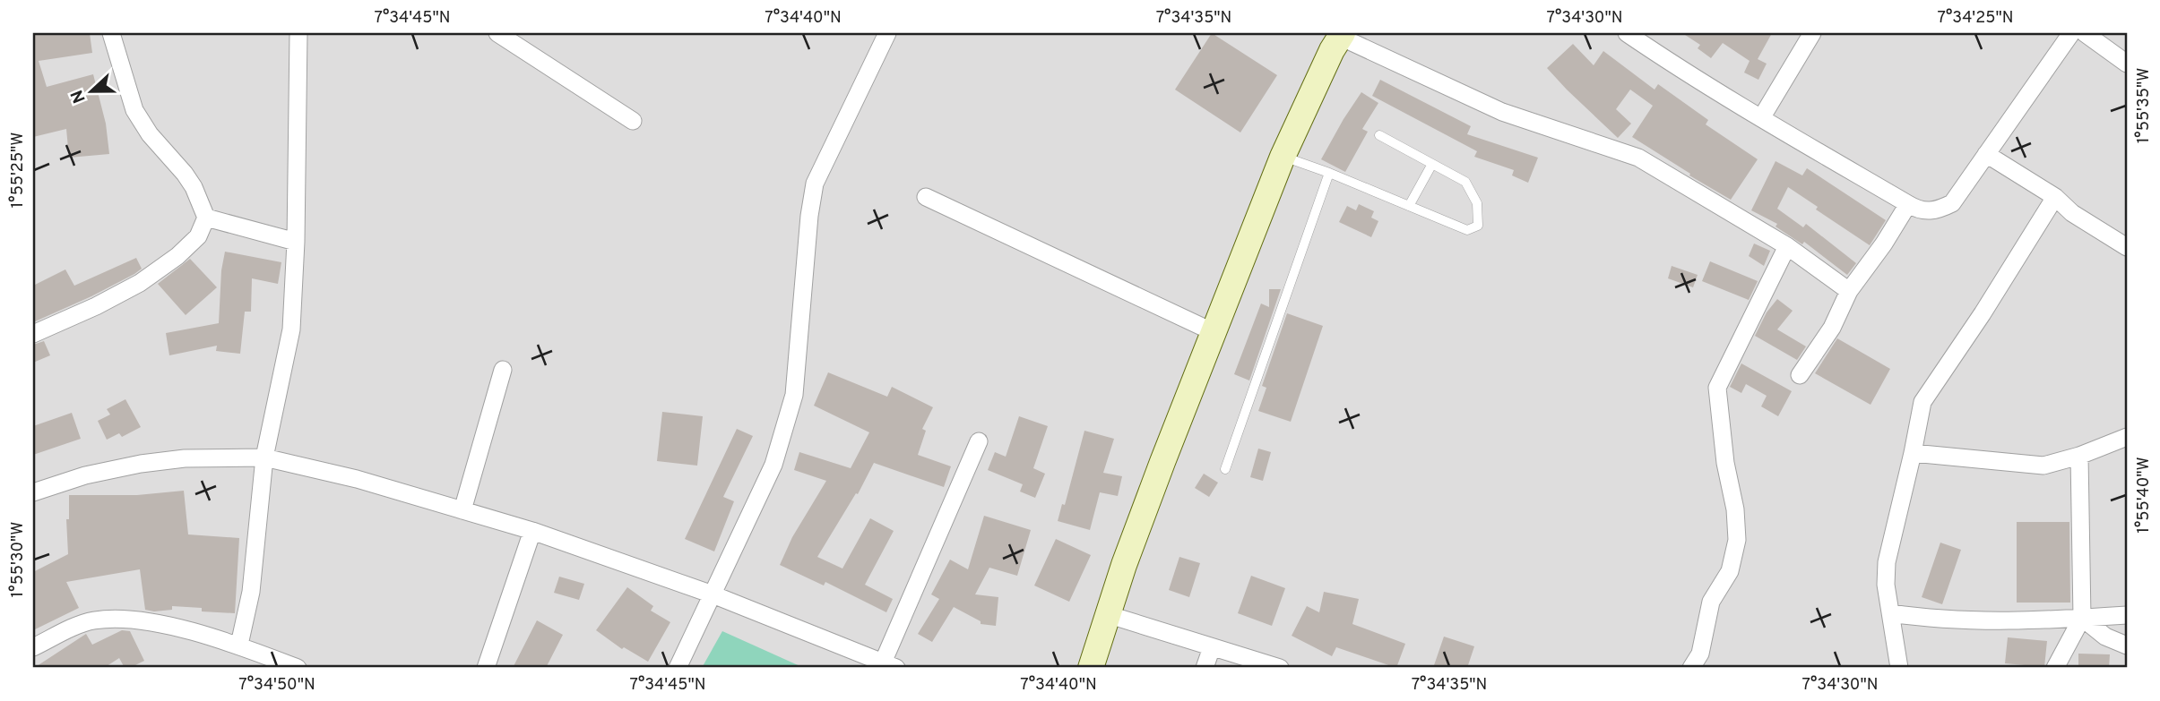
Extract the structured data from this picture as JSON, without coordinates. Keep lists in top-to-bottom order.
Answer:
{
  "north": "left",
  "coordinates": [
    "7°34'45\"N",
    "7°34'40\"N",
    "7°34'35\"N",
    "7°34'30\"N",
    "7°34'25\"N",
    "1°55'35\"W",
    "1°55'25\"W",
    "1°55'40\"W",
    "1°55'30\"W",
    "7°34'50\"N"
  ]
}
